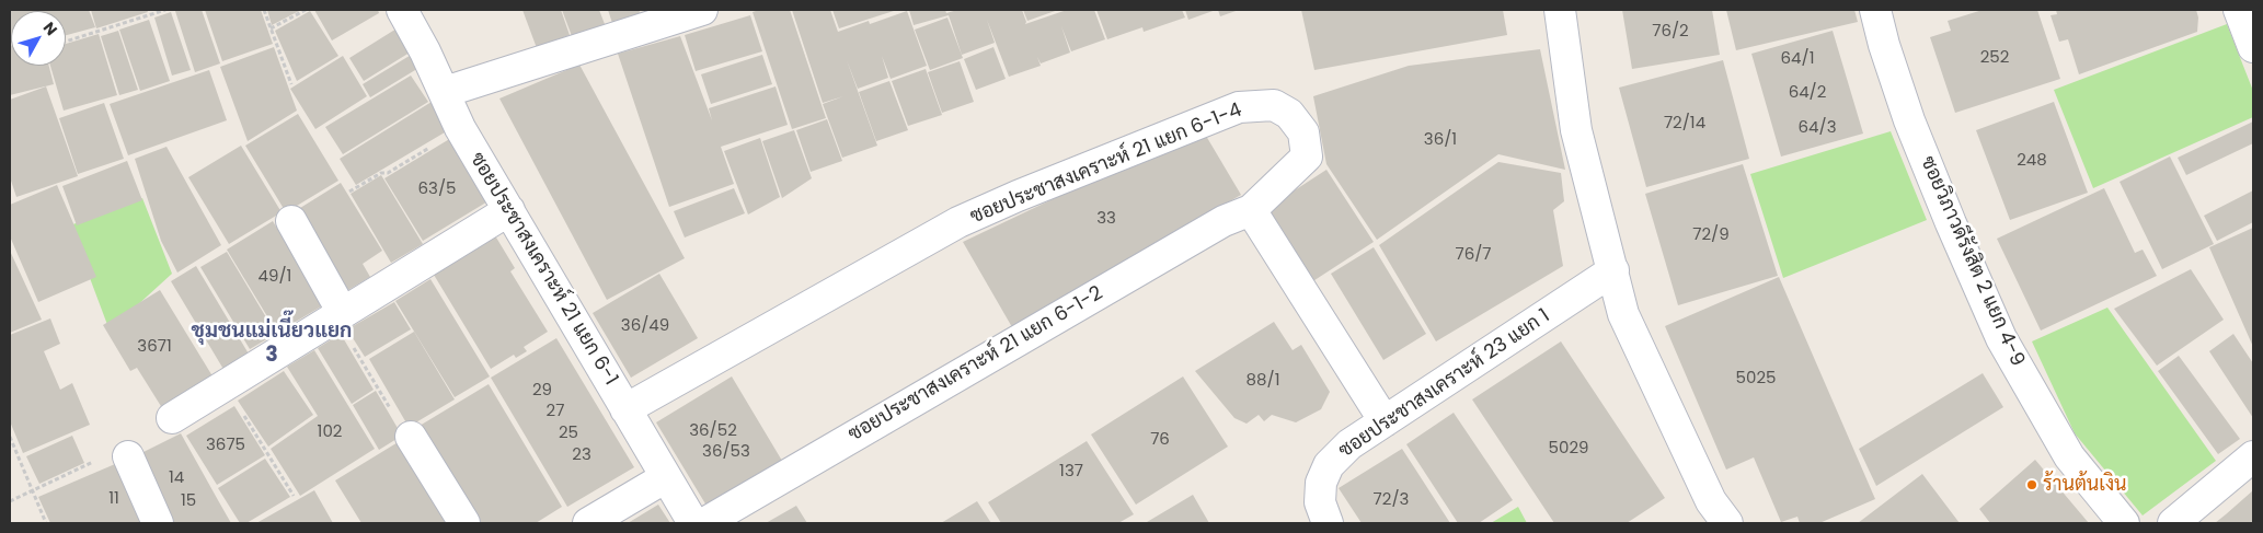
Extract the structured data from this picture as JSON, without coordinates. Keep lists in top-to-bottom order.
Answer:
{
  "streets": {
    "street": [
      "ซอยประชาสงเคราะห์ 21 แยก 6-1-4",
      "ซอยวิภาวดีรังสิต 2 แยก 4-9",
      "ซอยประชาสงเคราะห์ 21 แยก 6-1",
      "ซอยประชาสงเคราะห์ 21 แยก 6-1-2",
      "ซอยประชาสงเคราะห์ 23 แยก 1"
    ]
  },
  "crossings": [
    ["ซอยประชาสงเคราะห์ 21 แยก 6-1-4", "ซอยประชาสงเคราะห์ 21 แยก 6-1"],
    ["ซอยประชาสงเคราะห์ 21 แยก 6-1-4", "ซอยประชาสงเคราะห์ 21 แยก 6-1-2"]
  ],
  "districts": ["ชุมชนแม่เนี๊ยวแยก 3"],
  "places": ["ร้านต้นเงิน"],
  "house_numbers": [
    "76/2",
    "252",
    "64/1",
    "64/2",
    "72/14",
    "64/3",
    "36/1",
    "248",
    "63/5",
    "33",
    "72/9",
    "76/7",
    "49/1",
    "36/49",
    "3671",
    "5025",
    "88/1",
    "29",
    "27",
    "36/52",
    "102",
    "25",
    "76",
    "3675",
    "5029",
    "36/53",
    "23",
    "137",
    "14",
    "11",
    "72/3",
    "15"
  ],
  "north": "top right"
}
